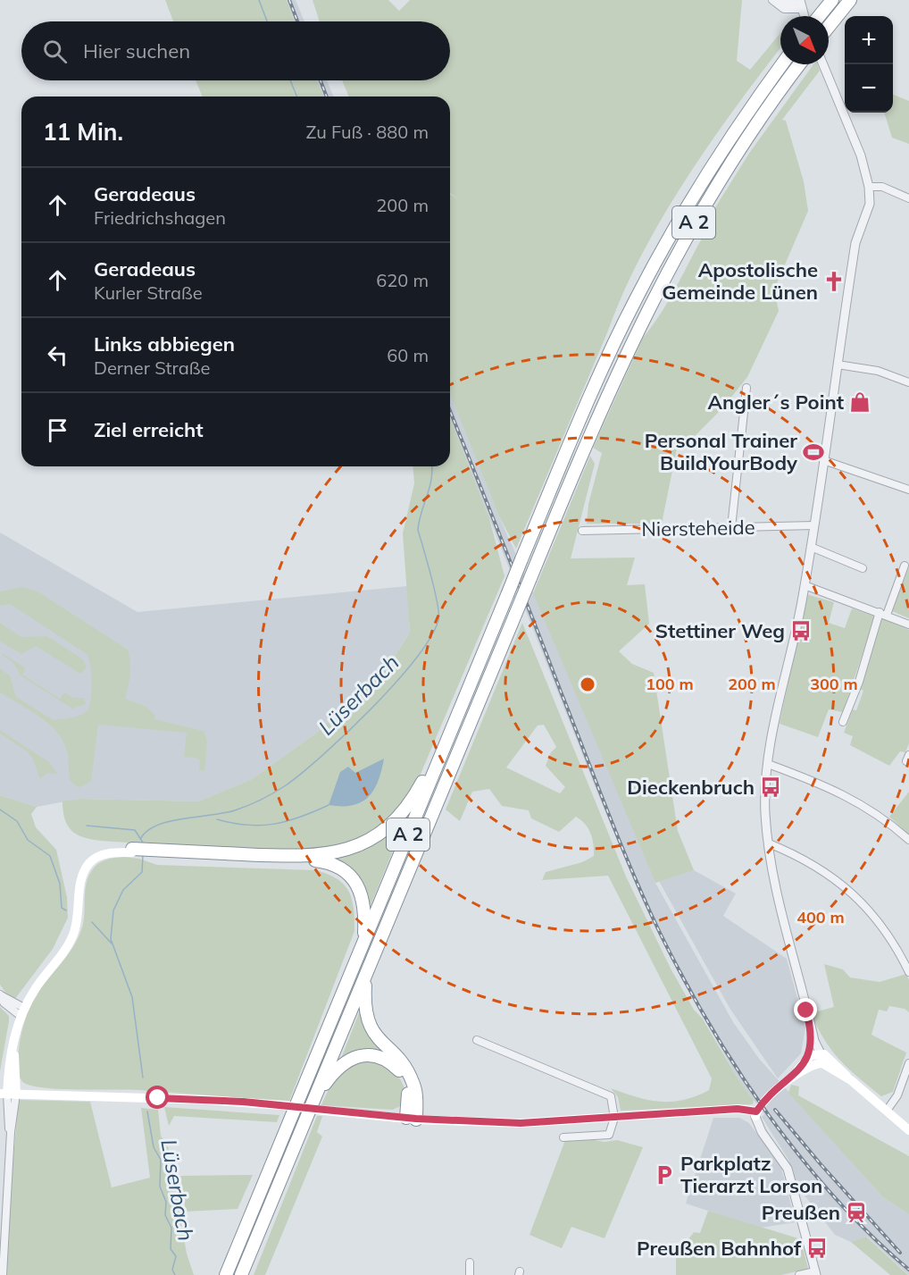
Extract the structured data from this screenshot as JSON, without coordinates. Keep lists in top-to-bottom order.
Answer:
{
  "streets": {
    "highway": ["A 2"],
    "street": ["Niersteheide"]
  },
  "water": ["Lüserbach"],
  "places": {
    "church": ["Apostolische Gemeinde Lünen"],
    "shop": ["Angler´s Point"],
    "sports": ["Personal Trainer BuildYourBody"],
    "bus stop": ["Stettiner Weg", "Dieckenbruch", "Preußen Bahnhof"],
    "parking": ["Parkplatz Tierarzt Lorson"],
    "station": ["Preußen"]
  },
  "north": "bottom right",
  "page": {
    "map_buttons": ["+", "−"],
    "search": "Hier suchen",
    "heading": ["11 Min.", "Zu Fuß · 880 m"],
    "list": [
      ["Geradeaus", "Friedrichshagen", "200 m"],
      ["Geradeaus", "Kurler Straße", "620 m"],
      ["Links abbiegen", "Derner Straße", "60 m"],
      "Ziel erreicht"
    ]
  },
  "rings": [
    "100 m",
    "200 m",
    "300 m",
    "400 m"
  ]
}
